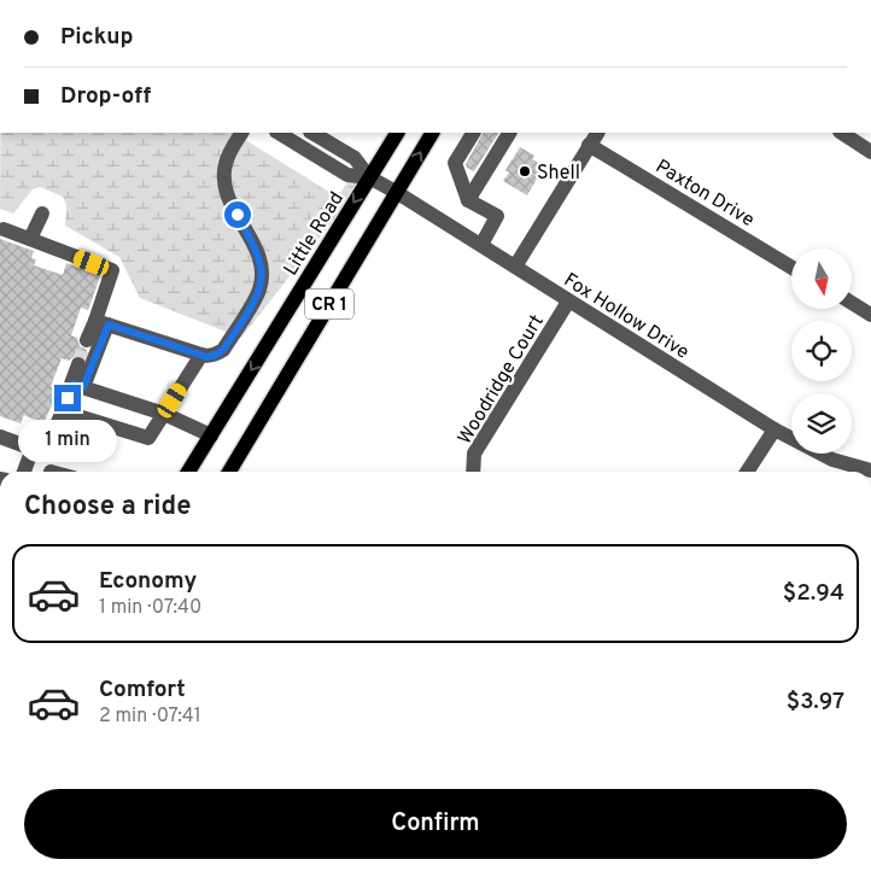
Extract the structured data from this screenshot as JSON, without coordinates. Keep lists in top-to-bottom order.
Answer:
{
  "streets": {
    "main road": ["Little Road", "CR 1"],
    "street": ["Paxton Drive", "Fox Hollow Drive", "Woodridge Court"]
  },
  "crossings": [
    ["Little Road", "Fox Hollow Drive"],
    ["CR 1", "Fox Hollow Drive"],
    ["Fox Hollow Drive", "Woodridge Court"]
  ],
  "places": ["Shell"],
  "north": "bottom",
  "page": {
    "banner": ["Pickup", "Drop-off"],
    "bubble": "1 min",
    "heading": "Choose a ride",
    "list": [
      {
        "name": "Economy",
        "note": "1 min · 07:40",
        "value": "$2.94"
      },
      {
        "name": "Comfort",
        "note": "2 min · 07:41",
        "value": "$3.97"
      }
    ],
    "buttons": "Confirm"
  }
}
